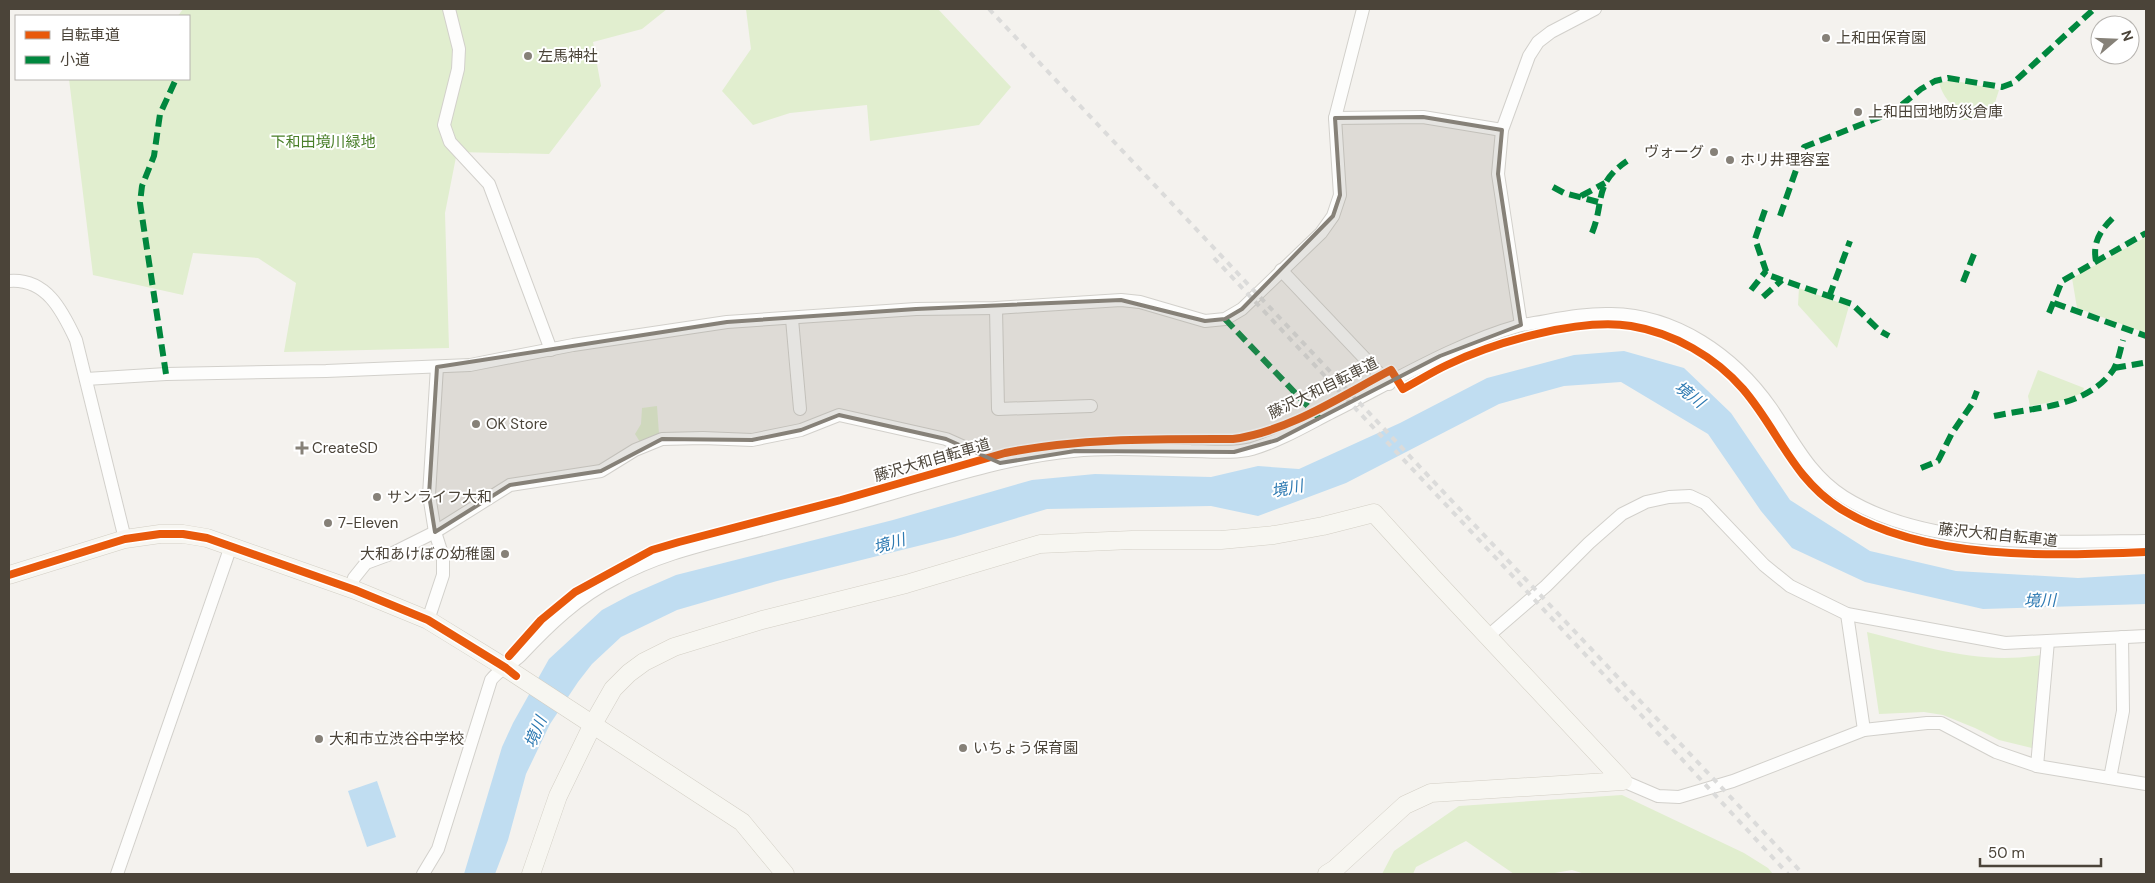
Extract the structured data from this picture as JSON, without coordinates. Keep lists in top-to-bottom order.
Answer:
{
  "streets": {
    "cycle path": ["藤沢大和自転車道"]
  },
  "water": ["境川"],
  "parks": ["下和田境川緑地"],
  "places": {
    "other": [
      "上和田保育園",
      "左馬神社",
      "上和田団地防災倉庫",
      "ヴォーグ",
      "ホリ井理容室",
      "OK Store",
      "サンライフ大和",
      "7-Eleven",
      "大和あけぼの幼稚園",
      "大和市立渋谷中学校",
      "いちょう保育園"
    ],
    "health": ["CreateSD"]
  },
  "legend": ["自転車道", "小道"],
  "scale_bar": "50 m",
  "north": "right"
}
